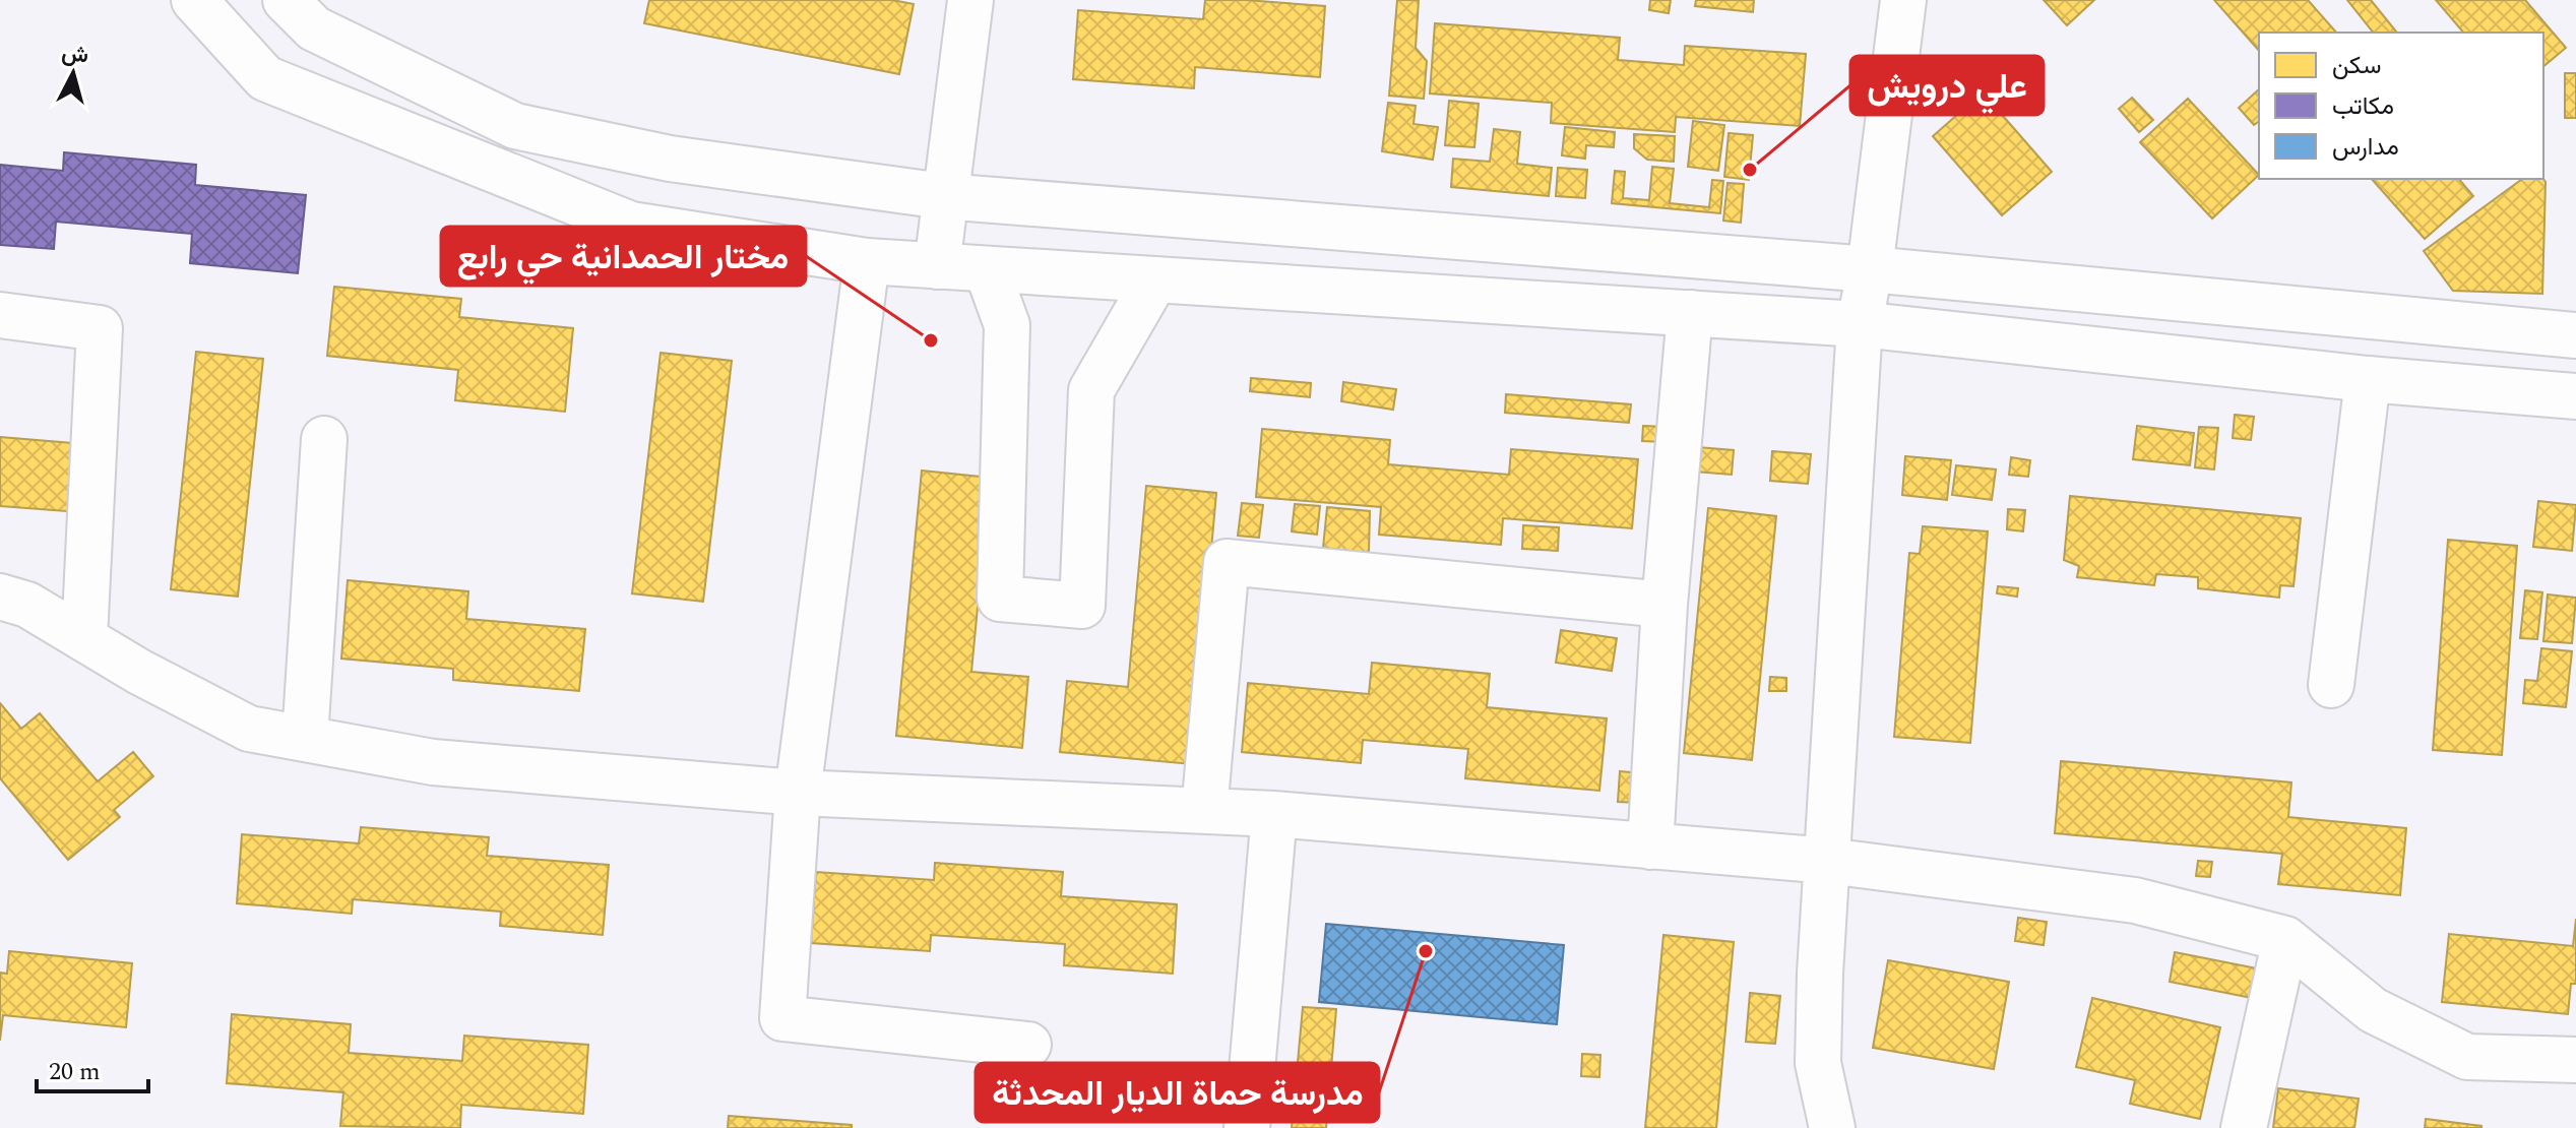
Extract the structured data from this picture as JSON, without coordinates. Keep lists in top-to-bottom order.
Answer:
{
  "places": ["علي درويش", "مختار الحمدانية حي رابع", "مدرسة حماة الديار المحدثة"],
  "legend": ["سكن", "مكاتب", "مدارس"],
  "scale_bar": "20 m",
  "north": "top"
}
